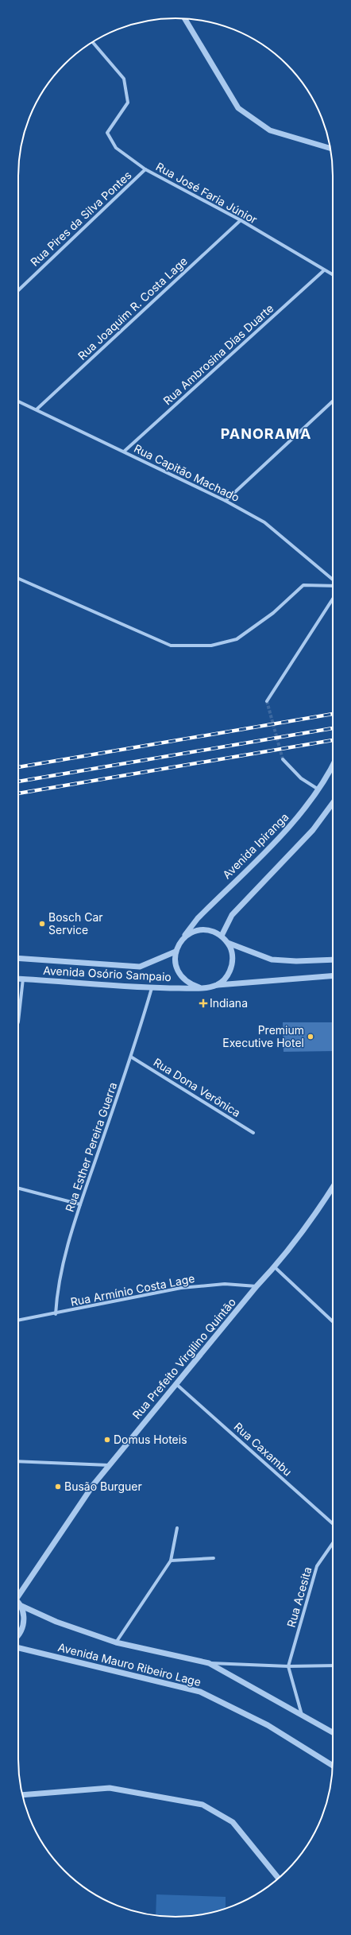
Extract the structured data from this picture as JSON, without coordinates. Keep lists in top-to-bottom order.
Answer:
{
  "streets": {
    "street": [
      "Rua José Faria Júnior",
      "Rua Pires da Silva Pontes",
      "Rua Joaquim R. Costa Lage",
      "Rua Ambrosina Dias Duarte",
      "Rua Capitão Machado",
      "Avenida Ipiranga",
      "Avenida Osório Sampaio",
      "Rua Dona Verônica",
      "Rua Esther Pereira Guerra",
      "Rua Armínio Costa Lage",
      "Rua Prefeito Virgilino Quintão",
      "Rua Caxambu",
      "Rua Acesita",
      "Avenida Mauro Ribeiro Lage"
    ]
  },
  "crossings": [
    ["Rua José Faria Júnior", "Rua Pires da Silva Pontes"],
    ["Rua José Faria Júnior", "Rua Joaquim R. Costa Lage"],
    ["Rua José Faria Júnior", "Rua Ambrosina Dias Duarte"],
    ["Rua Joaquim R. Costa Lage", "Rua Capitão Machado"],
    ["Rua Ambrosina Dias Duarte", "Rua Capitão Machado"],
    ["Avenida Ipiranga", "Avenida Osório Sampaio"],
    ["Avenida Osório Sampaio", "Rua Esther Pereira Guerra"],
    ["Rua Dona Verônica", "Rua Esther Pereira Guerra"],
    ["Rua Esther Pereira Guerra", "Rua Armínio Costa Lage"],
    ["Rua Armínio Costa Lage", "Rua Prefeito Virgilino Quintão"],
    ["Rua Prefeito Virgilino Quintão", "Rua Caxambu"]
  ],
  "districts": ["PANORAMA"],
  "places": {
    "other": [
      "Bosch Car Service",
      "Premium Executive Hotel",
      "Domus Hoteis",
      "Busão Burguer"
    ],
    "health": ["Indiana"]
  }
}
